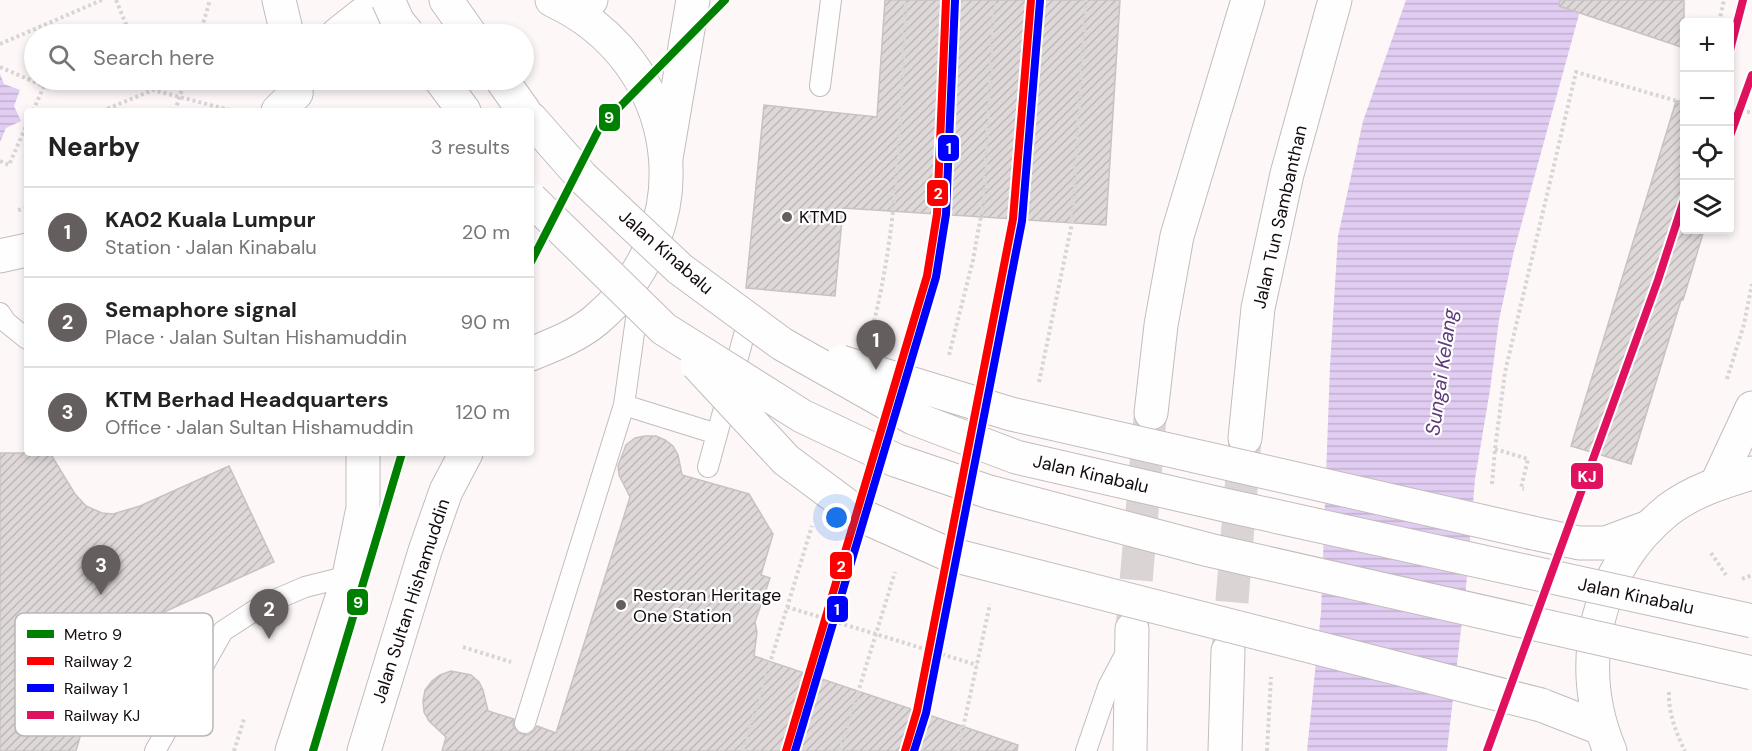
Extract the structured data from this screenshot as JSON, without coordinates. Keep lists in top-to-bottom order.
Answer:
{
  "streets": {
    "main road": ["Jalan Tun Sambanthan", "Jalan Kinabalu", "Jalan Sultan Hishamuddin"]
  },
  "water": ["Sungai Kelang"],
  "places": ["KTMD", "Restoran Heritage One Station"],
  "lines": [
    "metro line 9",
    "rail line 2",
    "rail line 1",
    "rail line KJ"
  ],
  "legend": [
    "Metro 9",
    "Railway 2",
    "Railway 1",
    "Railway KJ"
  ],
  "page": {
    "map_buttons": ["+", "−"],
    "search": "Search here",
    "heading": ["Nearby", "3 results"],
    "list": [
      {
        "mark": "1",
        "name": "KA02 Kuala Lumpur",
        "note": "Station · Jalan Kinabalu",
        "value": "20 m"
      },
      {
        "mark": "2",
        "name": "Semaphore signal",
        "note": "Place · Jalan Sultan Hishamuddin",
        "value": "90 m"
      },
      {
        "mark": "3",
        "name": "KTM Berhad Headquarters",
        "note": "Office · Jalan Sultan Hishamuddin",
        "value": "120 m"
      }
    ],
    "pins": ["1", "3", "2"]
  }
}
